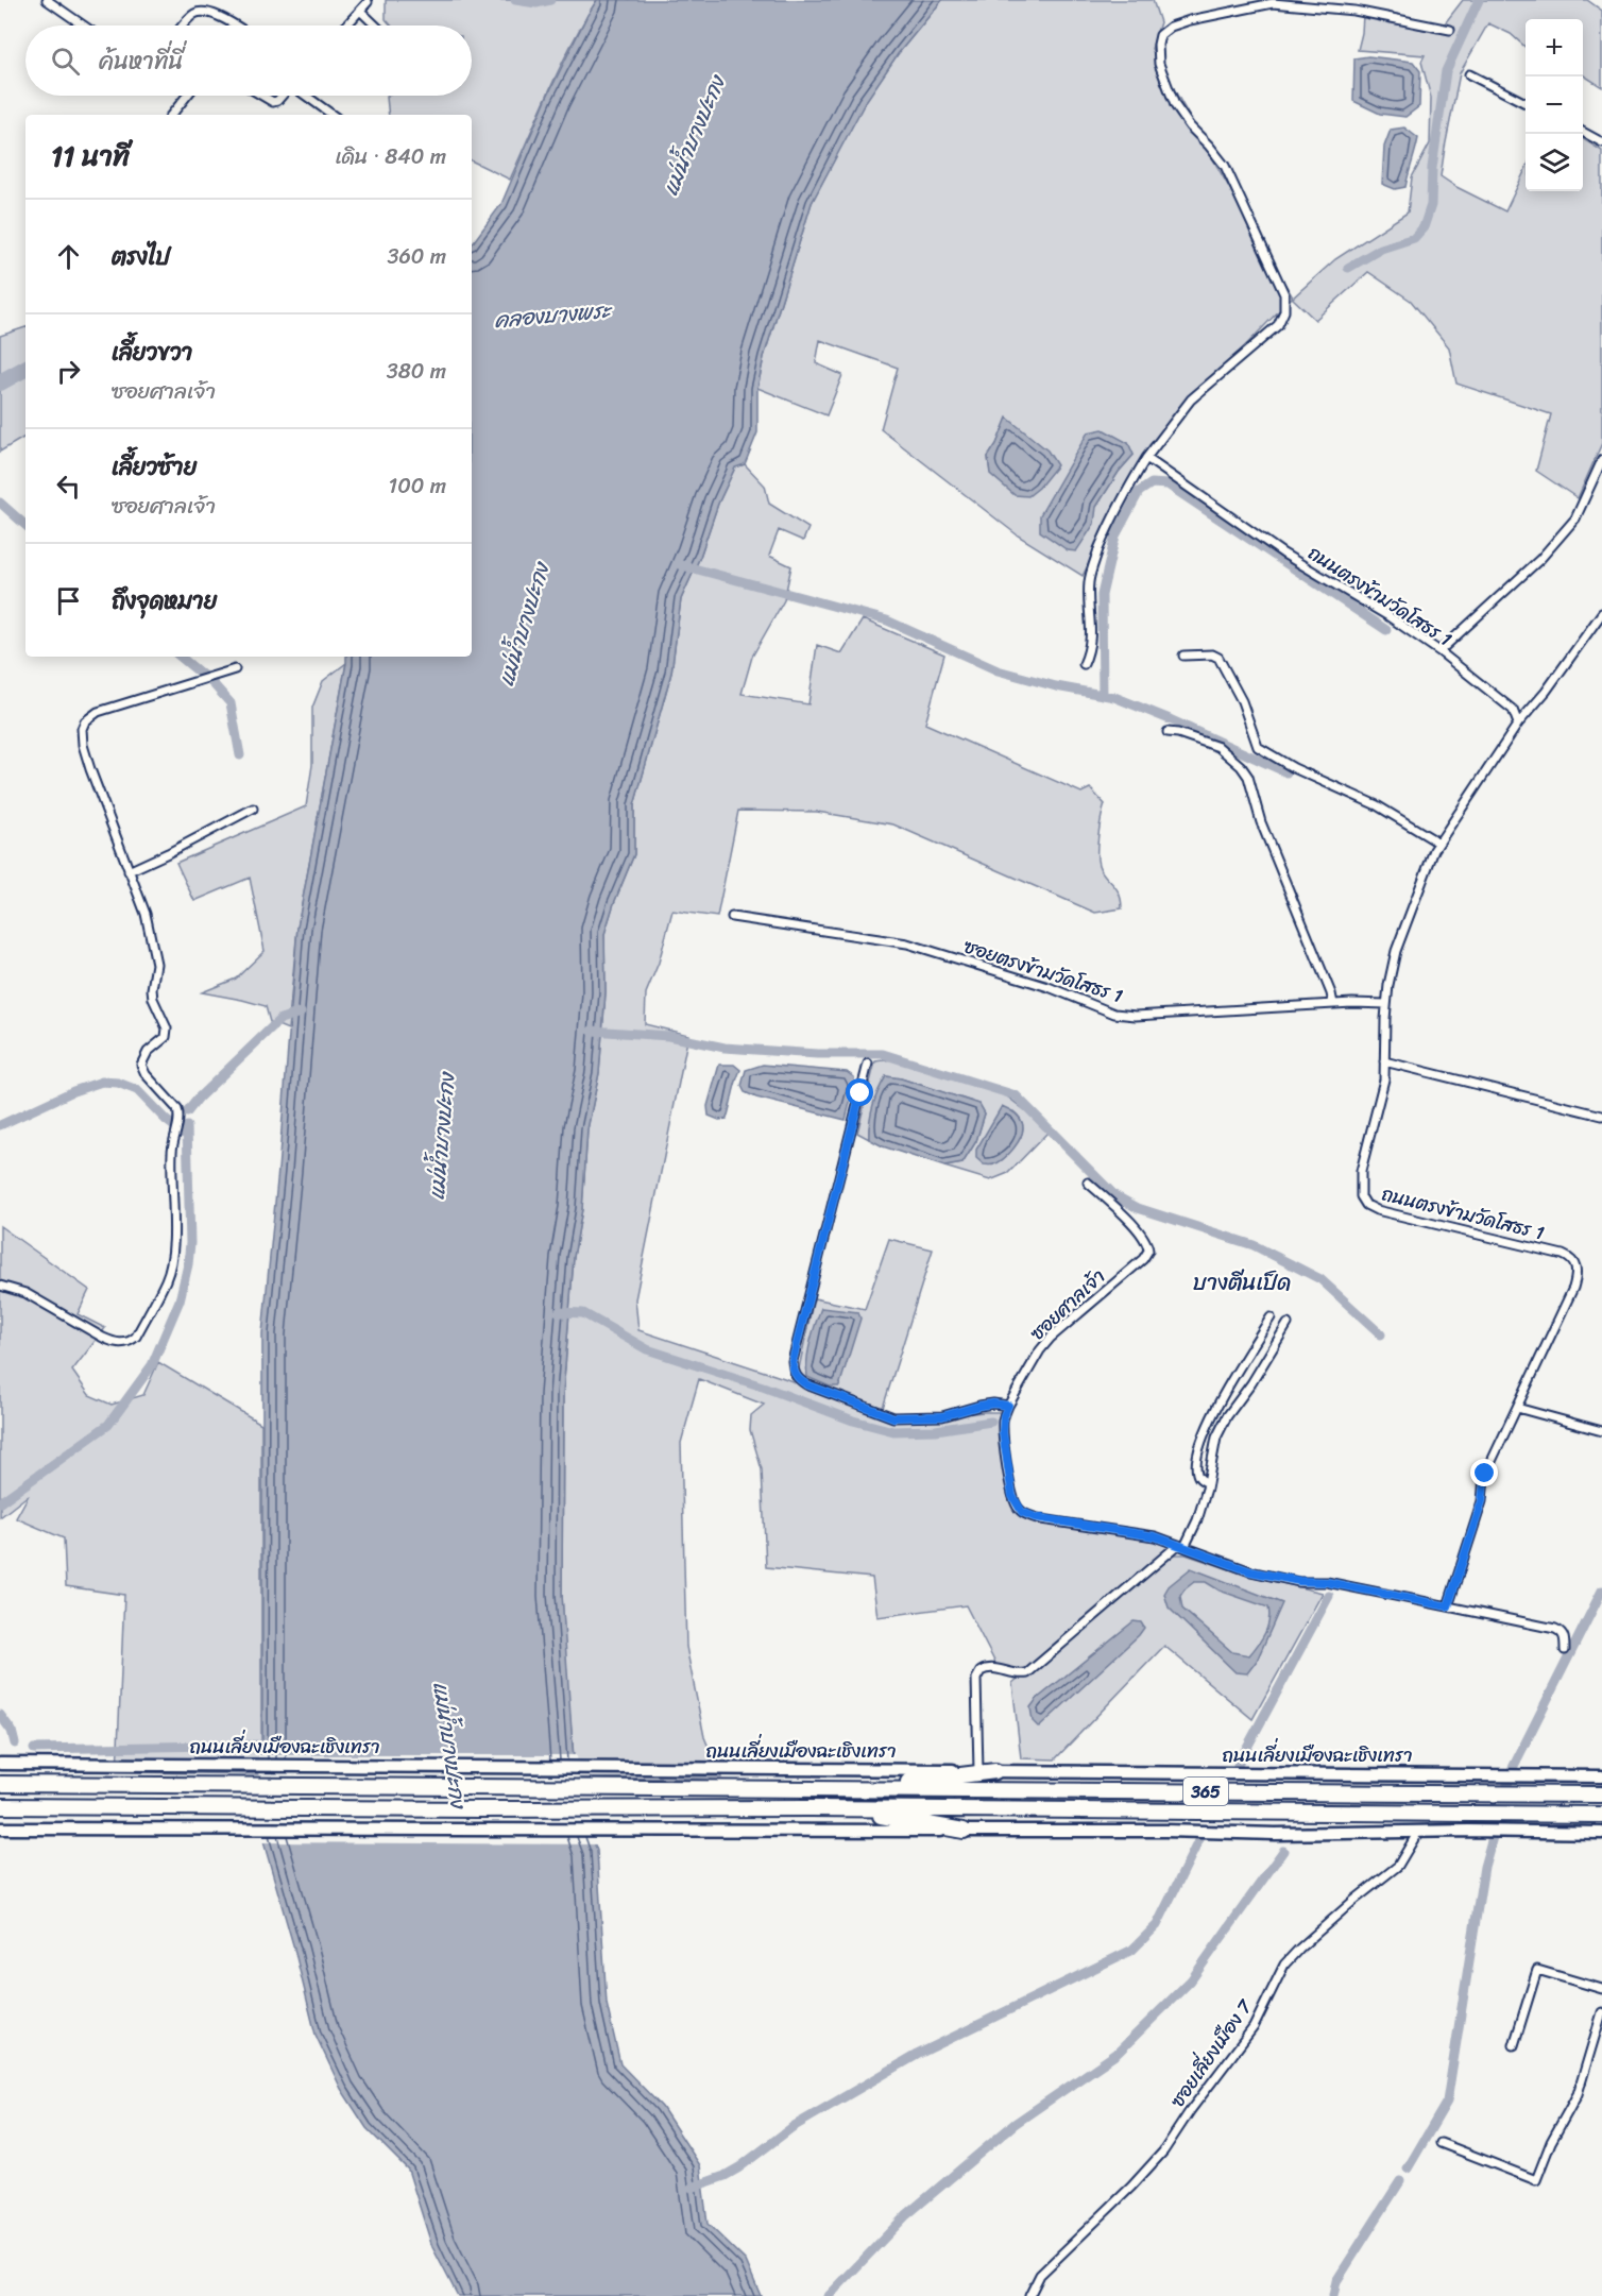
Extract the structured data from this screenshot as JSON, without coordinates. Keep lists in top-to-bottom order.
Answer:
{
  "streets": {
    "highway": ["ถนนเลี่ยงเมืองฉะเชิงเทรา", "365"],
    "street": [
      "ถนนตรงข้ามวัดโสธร 1",
      "ซอยตรงข้ามวัดโสธร 1",
      "ซอยศาลเจ้า",
      "ซอยเลี่ยงเมือง 7"
    ]
  },
  "crossings": [
    ["ถนนตรงข้ามวัดโสธร 1", "ซอยตรงข้ามวัดโสธร 1"],
    ["365", "ซอยเลี่ยงเมือง 7"]
  ],
  "districts": ["บางตีนเป็ด"],
  "water": ["แม่น้ำบางปะกง", "คลองบางพระ"],
  "page": {
    "map_buttons": ["+", "−"],
    "search": "ค้นหาที่นี่",
    "heading": ["11 นาที", "เดิน · 840 m"],
    "list": [
      ["ตรงไป", "360 m"],
      ["เลี้ยวขวา", "ซอยศาลเจ้า", "380 m"],
      ["เลี้ยวซ้าย", "ซอยศาลเจ้า", "100 m"],
      "ถึงจุดหมาย"
    ]
  }
}
